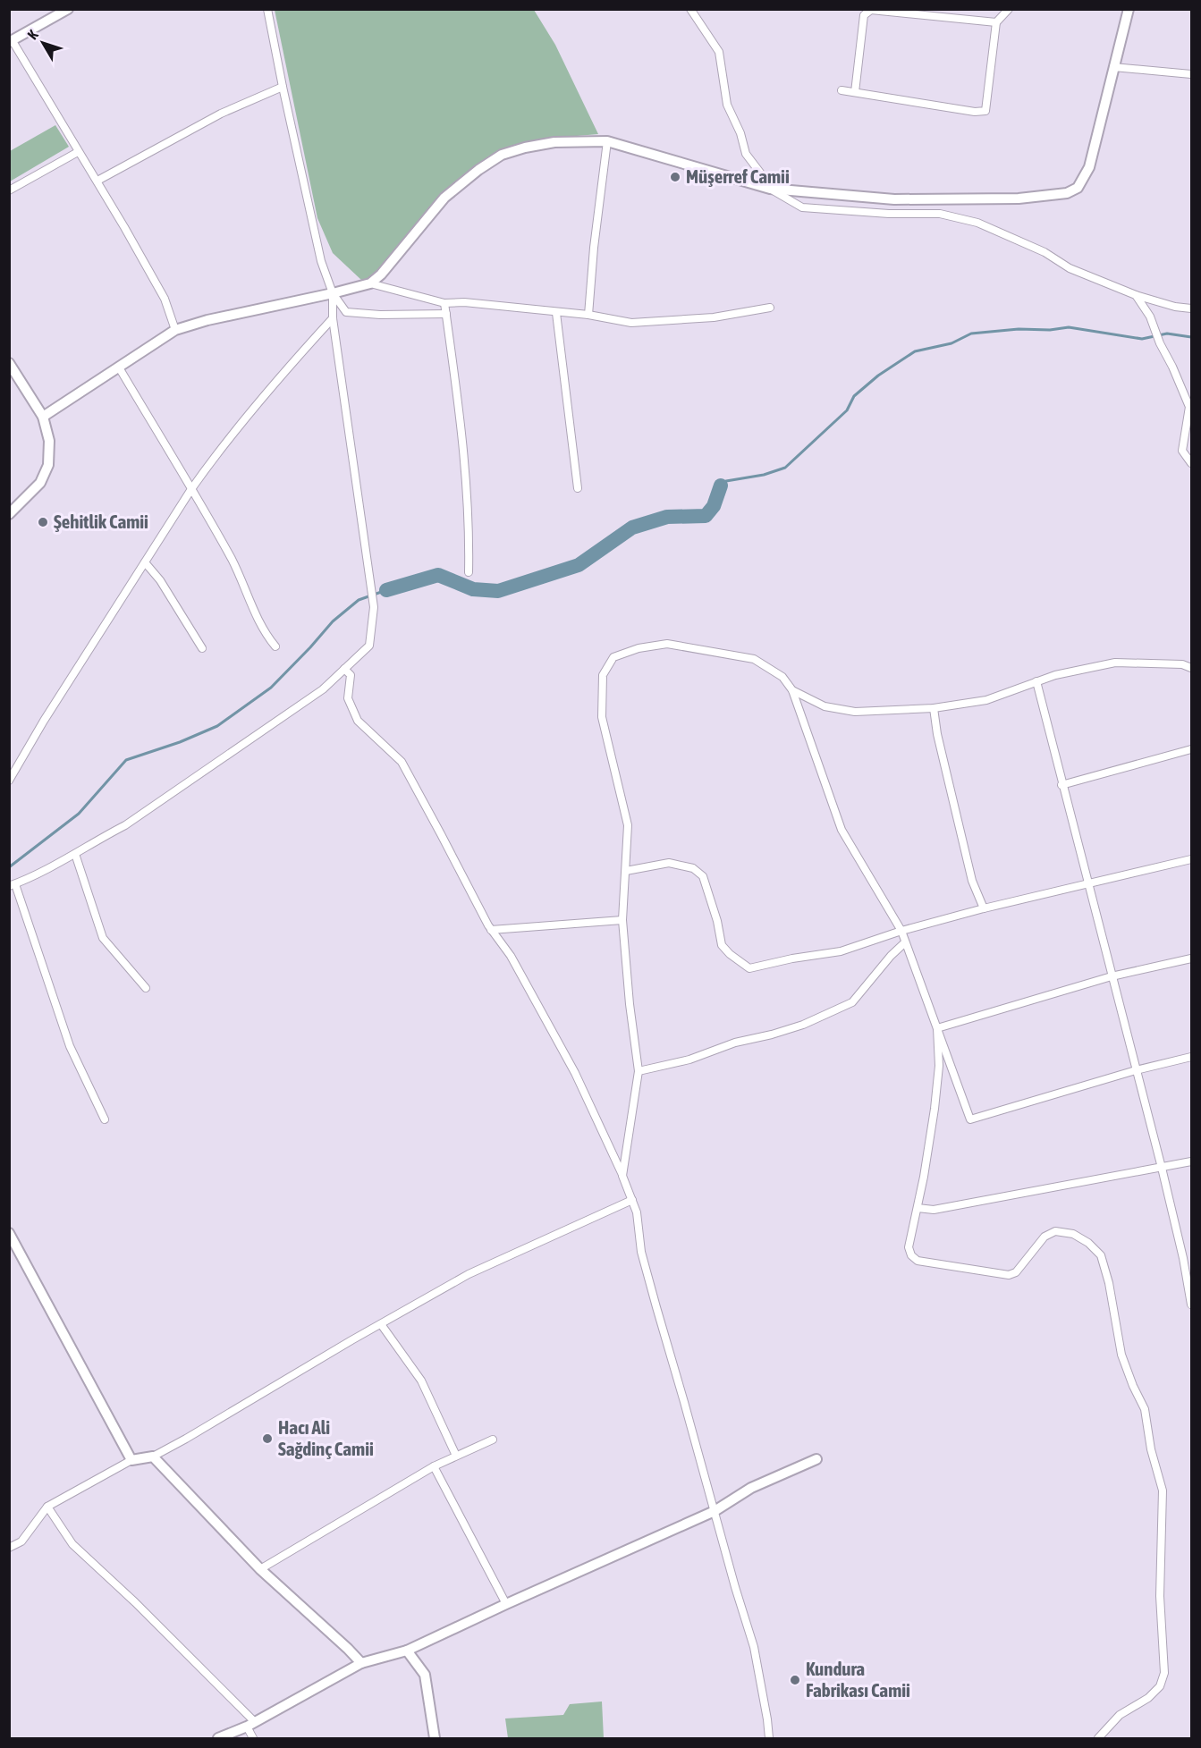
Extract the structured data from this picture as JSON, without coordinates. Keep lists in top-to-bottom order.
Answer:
{
  "places": [
    "Müşerref Camii",
    "Şehitlik Camii",
    "Hacı Ali Sağdinç Camii",
    "Kundura Fabrikası Camii"
  ],
  "north": "top left"
}
